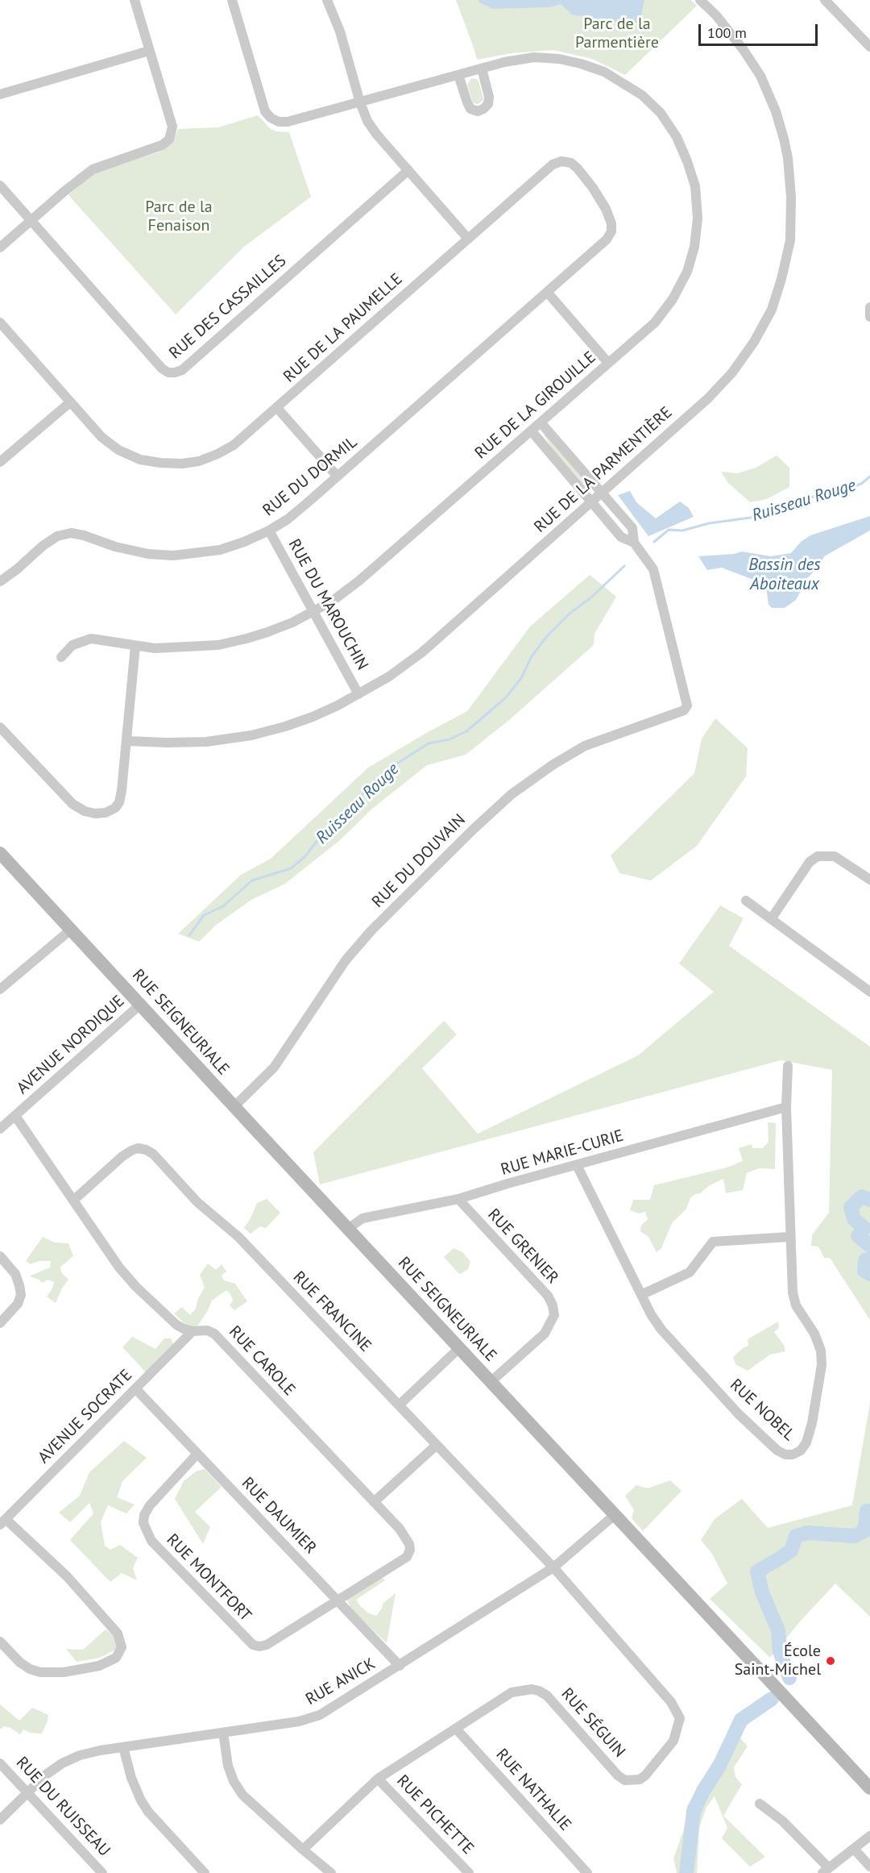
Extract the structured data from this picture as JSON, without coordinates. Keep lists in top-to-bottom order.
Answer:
{
  "streets": {
    "street": [
      "RUE DES CASSAILLES",
      "RUE DE LA PAUMELLE",
      "RUE DE LA GIROUILLE",
      "RUE DE LA PARMENTIÈRE",
      "RUE DU DORMIL",
      "RUE DU MAROUCHIN",
      "RUE DU DOUVAIN",
      "RUE SEIGNEURIALE",
      "AVENUE NORDIQUE",
      "RUE MARIE-CURIE",
      "RUE GRENIER",
      "RUE FRANCINE",
      "RUE CAROLE",
      "RUE NOBEL",
      "AVENUE SOCRATE",
      "RUE DAUMIER",
      "RUE MONTFORT",
      "RUE ANICK",
      "RUE SÉGUIN",
      "RUE NATHALIE",
      "RUE DU RUISSEAU",
      "RUE PICHETTE"
    ]
  },
  "crossings": [
    ["RUE DE LA PAUMELLE", "RUE DU DORMIL"],
    ["RUE DE LA GIROUILLE", "RUE DU MAROUCHIN"],
    ["RUE DE LA PARMENTIÈRE", "RUE DU MAROUCHIN"],
    ["RUE DU DORMIL", "RUE DU MAROUCHIN"],
    ["RUE DU DOUVAIN", "RUE SEIGNEURIALE"],
    ["RUE SEIGNEURIALE", "AVENUE NORDIQUE"],
    ["RUE SEIGNEURIALE", "RUE MARIE-CURIE"],
    ["RUE SEIGNEURIALE", "RUE GRENIER"],
    ["RUE SEIGNEURIALE", "RUE ANICK"],
    ["AVENUE NORDIQUE", "RUE CAROLE"],
    ["RUE MARIE-CURIE", "RUE GRENIER"],
    ["RUE MARIE-CURIE", "RUE NOBEL"],
    ["RUE FRANCINE", "RUE CAROLE"],
    ["RUE FRANCINE", "RUE ANICK"],
    ["RUE FRANCINE", "RUE SÉGUIN"],
    ["RUE CAROLE", "AVENUE SOCRATE"],
    ["RUE CAROLE", "RUE DAUMIER"],
    ["RUE CAROLE", "RUE MONTFORT"],
    ["AVENUE SOCRATE", "RUE DAUMIER"],
    ["RUE DAUMIER", "RUE MONTFORT"],
    ["RUE DAUMIER", "RUE ANICK"],
    ["RUE ANICK", "RUE SÉGUIN"],
    ["RUE ANICK", "RUE DU RUISSEAU"],
    ["RUE SÉGUIN", "RUE NATHALIE"],
    ["RUE SÉGUIN", "RUE PICHETTE"]
  ],
  "water": ["Ruisseau Rouge", "Bassin des Aboiteaux"],
  "parks": ["Parc de la Parmentière", "Parc de la Fenaison"],
  "places": ["École Saint-Michel"],
  "scale_bar": "100 m"
}
